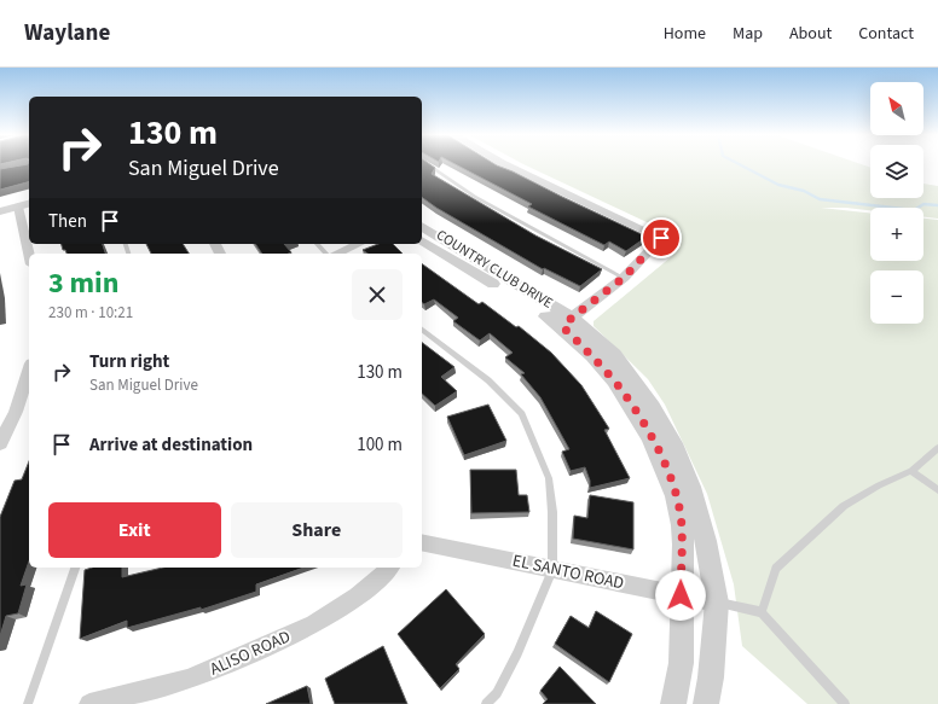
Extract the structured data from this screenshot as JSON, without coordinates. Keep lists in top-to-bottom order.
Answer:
{
  "streets": {
    "street": ["COUNTRY CLUB DRIVE", "EL SANTO ROAD", "ALISO ROAD"]
  },
  "crossings": [
    ["COUNTRY CLUB DRIVE", "EL SANTO ROAD"]
  ],
  "north": "top left",
  "page": {
    "header": "Waylane",
    "nav": [
      "Home",
      "Map",
      "About",
      "Contact"
    ],
    "map_buttons": ["+", "−"],
    "turn": ["130 m", "San Miguel Drive"],
    "then": "Then",
    "heading": ["3 min", "230 m · 10:21"],
    "list": [
      {
        "name": "Turn right",
        "note": "San Miguel Drive",
        "value": "130 m"
      },
      {
        "name": "Arrive at destination",
        "value": "100 m"
      }
    ],
    "buttons": ["Exit", "Share"]
  }
}
